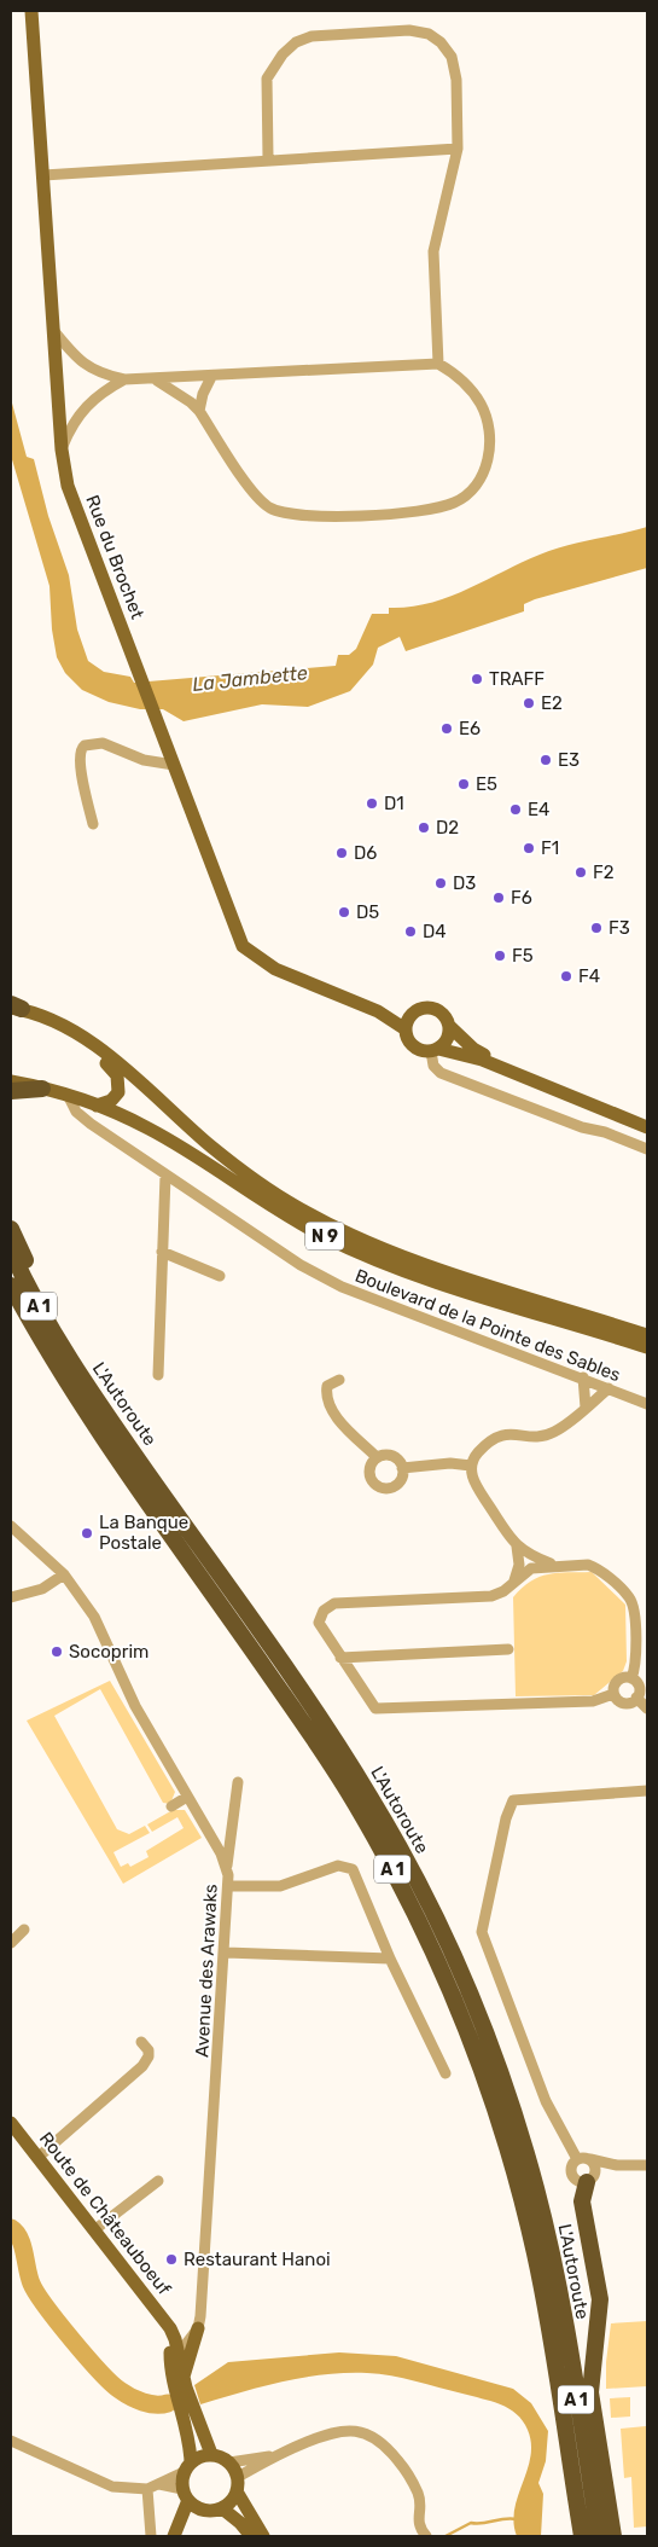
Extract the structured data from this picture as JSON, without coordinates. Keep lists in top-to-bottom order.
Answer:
{
  "streets": {
    "highway": ["A 1", "L'Autoroute"],
    "main road": ["Rue du Brochet", "N 9", "Route de Châteauboeuf"],
    "street": ["Boulevard de la Pointe des Sables", "Avenue des Arawaks"]
  },
  "crossings": [
    ["N 9", "Boulevard de la Pointe des Sables"]
  ],
  "water": ["La Jambette"],
  "places": [
    "TRAFF",
    "E2",
    "E6",
    "E3",
    "E5",
    "D1",
    "E4",
    "D2",
    "F1",
    "D6",
    "F2",
    "D3",
    "F6",
    "D5",
    "F3",
    "D4",
    "F5",
    "F4",
    "La Banque Postale",
    "Socoprim",
    "Restaurant Hanoi"
  ]
}
